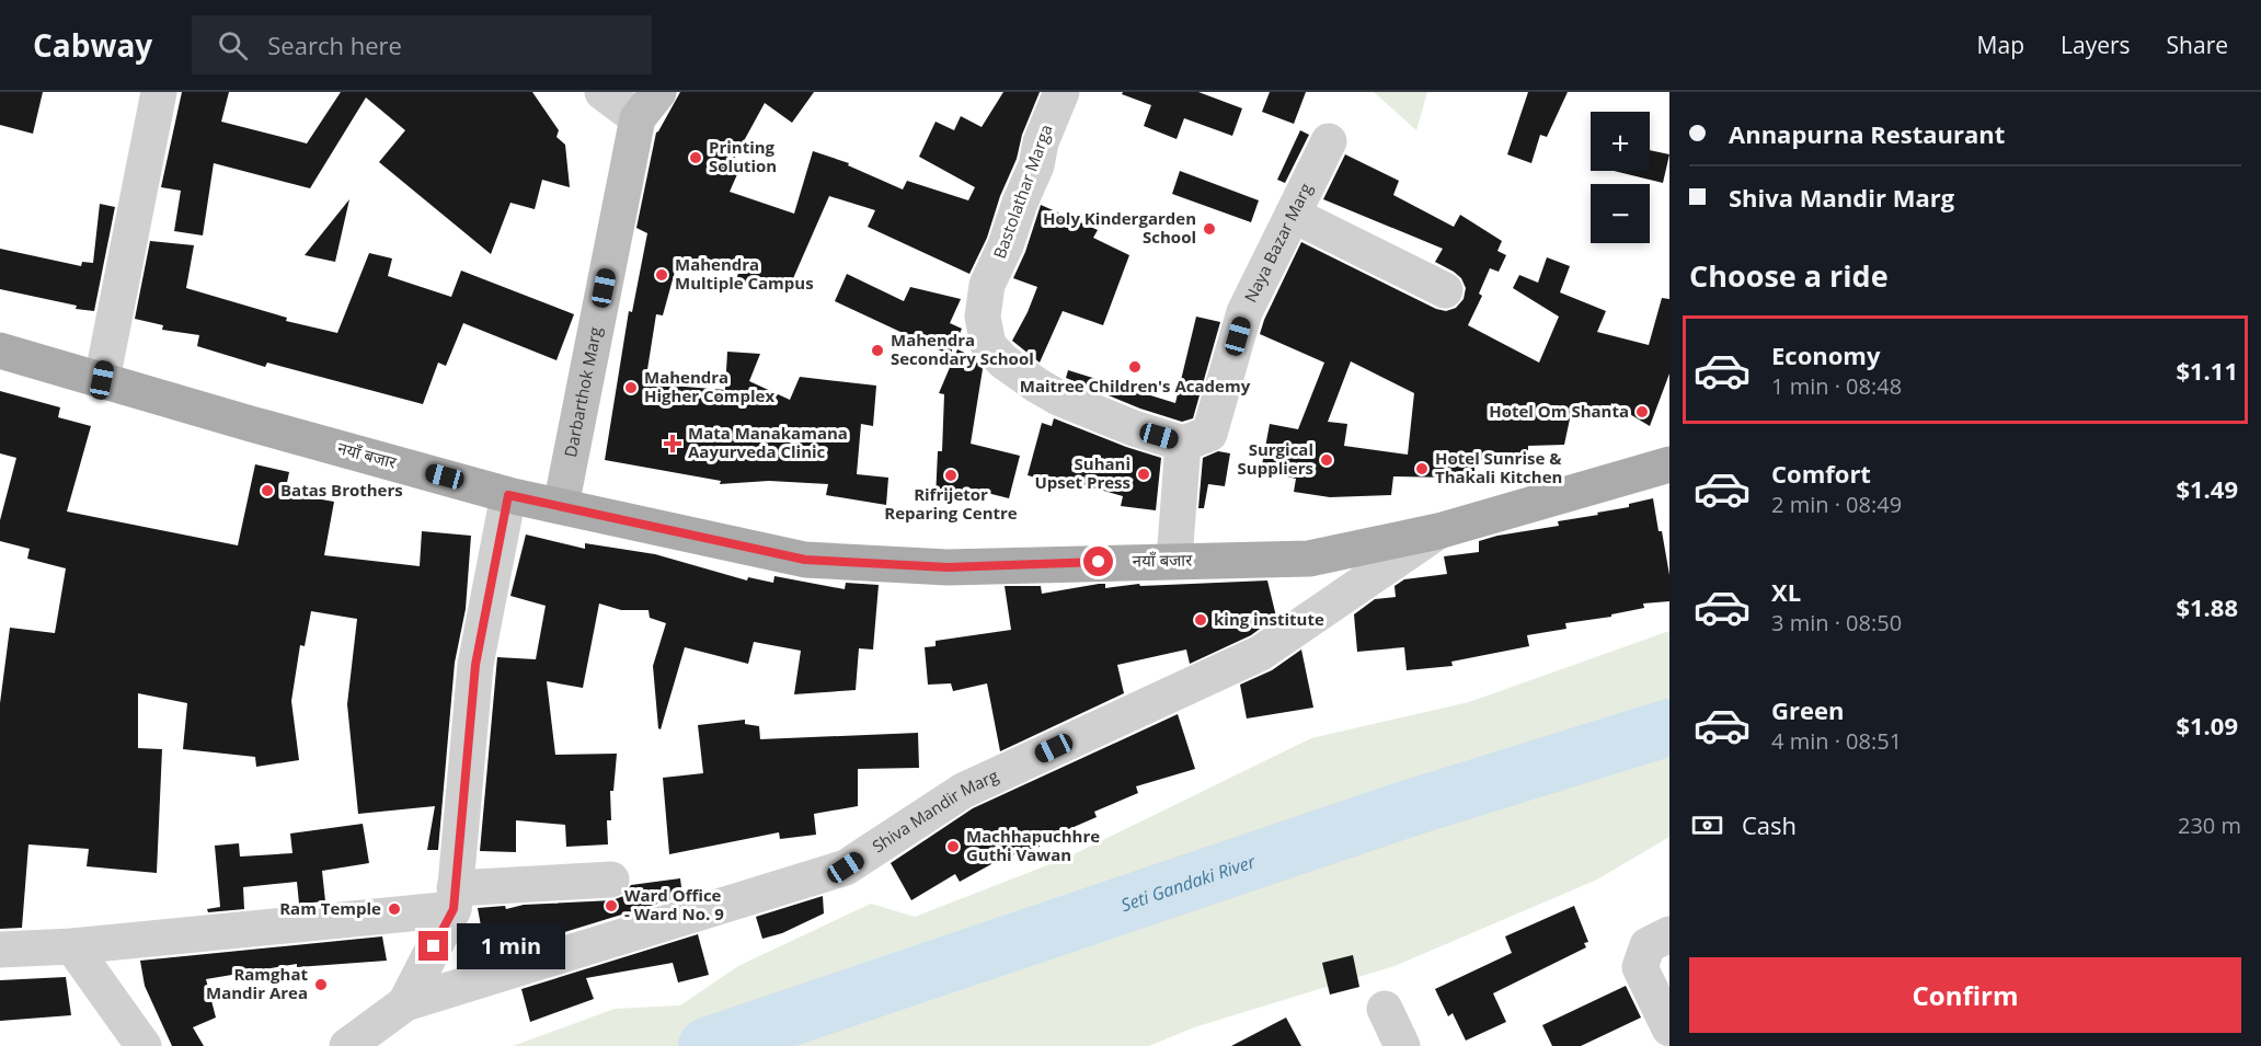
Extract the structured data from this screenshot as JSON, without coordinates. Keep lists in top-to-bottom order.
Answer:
{
  "streets": {
    "main road": ["Darbarthok Marg", "नयाँ बजार"],
    "street": ["Bastolathar Marga", "Naya Bazar Marg", "Shiva Mandir Marg"]
  },
  "crossings": [
    ["Bastolathar Marga", "Naya Bazar Marg"],
    ["Darbarthok Marg", "नयाँ बजार"],
    ["नयाँ बजार", "Shiva Mandir Marg"]
  ],
  "water": ["Seti Gandaki River"],
  "places": {
    "other": [
      "Printing Solution",
      "Holy Kindergarden School",
      "Mahendra Multiple Campus",
      "Mahendra Secondary School",
      "Maitree Children's Academy",
      "Mahendra Higher Complex",
      "Hotel Om Shanta",
      "Surgical Suppliers",
      "Hotel Sunrise & Thakali Kitchen",
      "Suhani Upset Press",
      "Rifrijetor Reparing Centre",
      "Batas Brothers",
      "king institute",
      "Machhapuchhre Guthi Vawan",
      "Ward Office - Ward No. 9",
      "Ram Temple",
      "Ramghat Mandir Area"
    ],
    "health": ["Mata Manakamana Aayurveda Clinic"]
  },
  "page": {
    "header": "Cabway",
    "search": "Search here",
    "nav": ["Map", "Layers", "Share"],
    "banner": ["Annapurna Restaurant", "Shiva Mandir Marg"],
    "map_buttons": ["+", "−"],
    "heading": "Choose a ride",
    "list": [
      {
        "name": "Economy",
        "note": "1 min · 08:48",
        "value": "$1.11"
      },
      {
        "name": "Comfort",
        "note": "2 min · 08:49",
        "value": "$1.49"
      },
      {
        "name": "XL",
        "note": "3 min · 08:50",
        "value": "$1.88"
      },
      {
        "name": "Green",
        "note": "4 min · 08:51",
        "value": "$1.09"
      }
    ],
    "pay": ["Cash", "230 m"],
    "bubble": "1 min",
    "buttons": "Confirm"
  }
}
